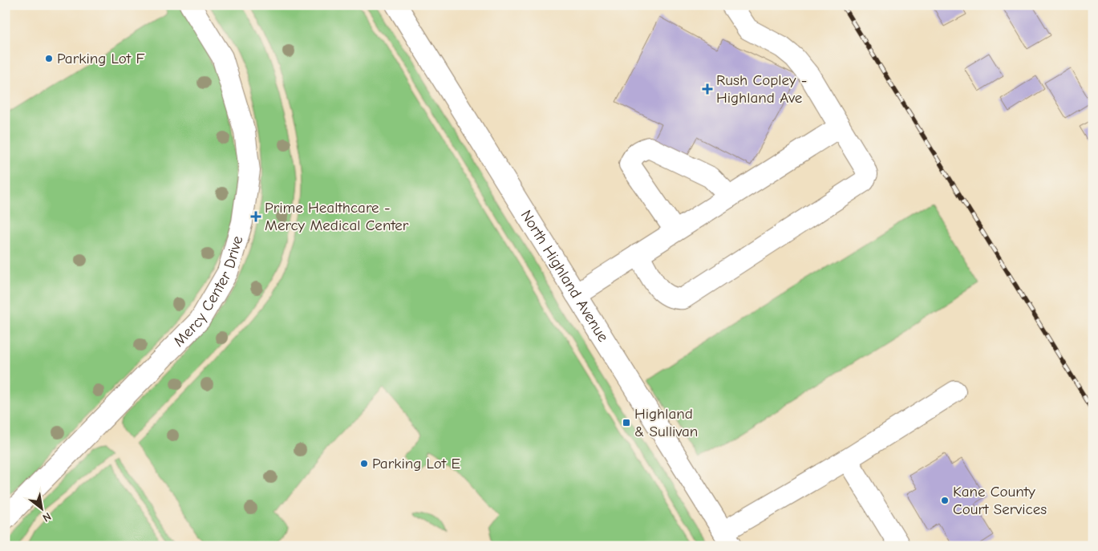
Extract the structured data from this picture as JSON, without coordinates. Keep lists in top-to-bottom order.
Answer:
{
  "streets": {
    "street": ["North Highland Avenue", "Mercy Center Drive"]
  },
  "places": {
    "other": ["Parking Lot F", "Parking Lot E", "Kane County Court Services"],
    "health": ["Rush Copley - Highland Ave", "Prime Healthcare - Mercy Medical Center"],
    "transit": ["Highland & Sullivan"]
  },
  "north": "bottom right"
}
